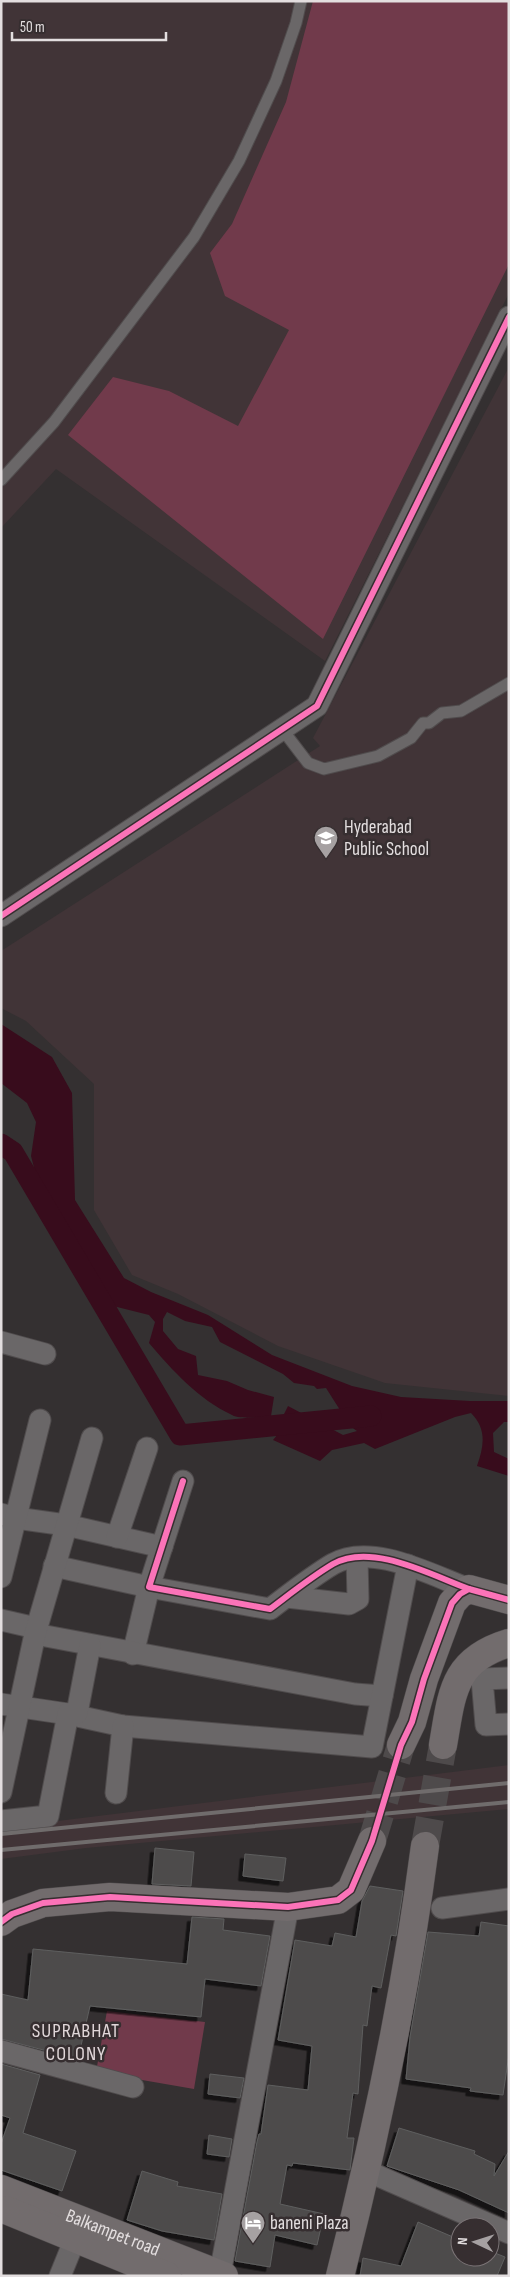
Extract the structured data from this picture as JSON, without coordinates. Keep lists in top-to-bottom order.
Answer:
{
  "streets": {
    "street": ["Balkampet road"]
  },
  "districts": ["SUPRABHAT COLONY"],
  "places": {
    "school or university": ["Hyderabad Public School"],
    "hotel": ["baneni Plaza"]
  },
  "scale_bar": "50 m",
  "north": "left"
}
